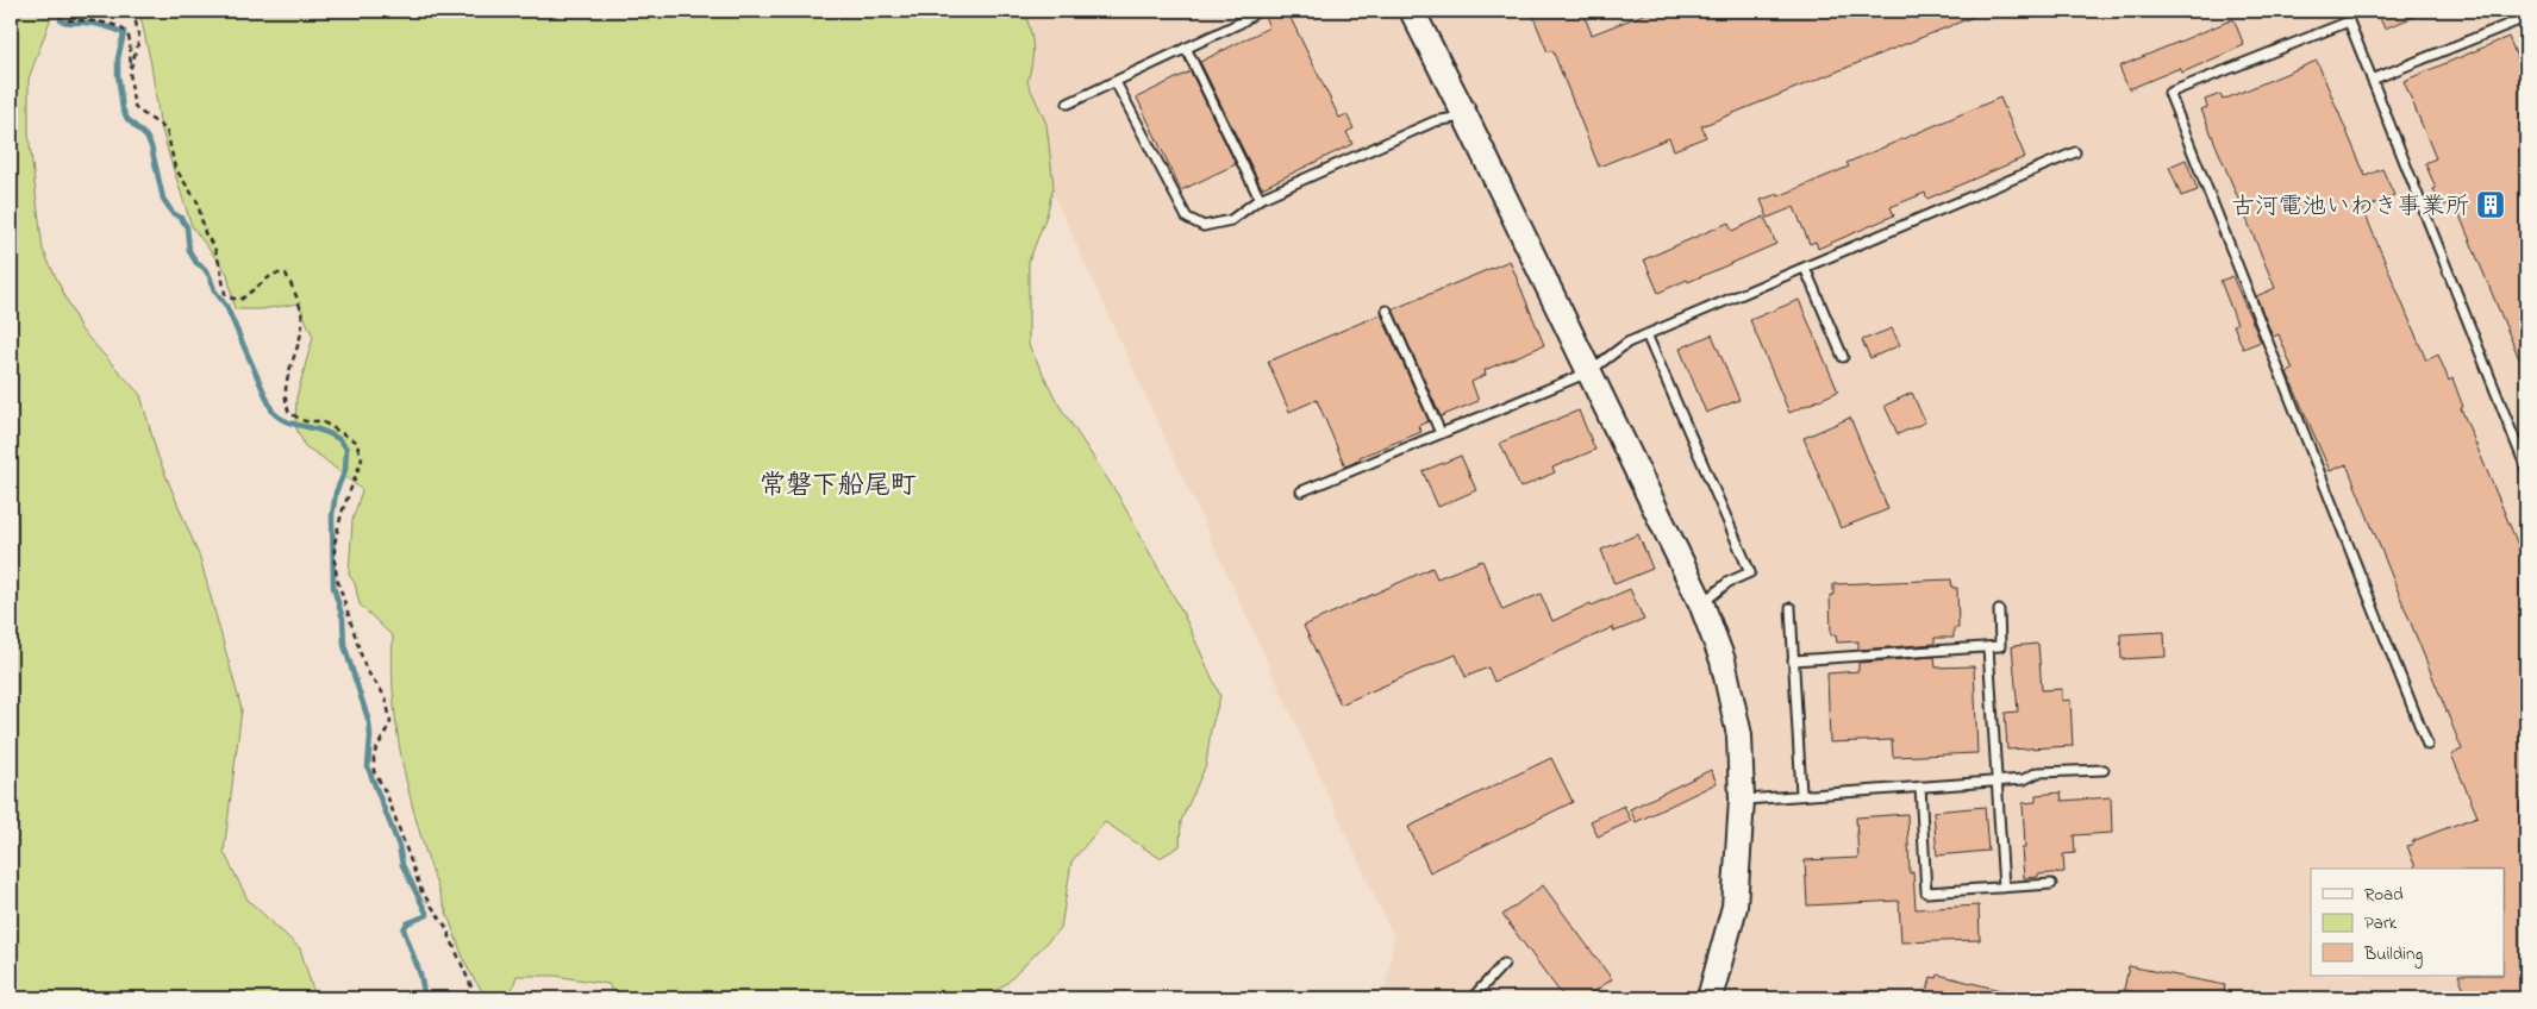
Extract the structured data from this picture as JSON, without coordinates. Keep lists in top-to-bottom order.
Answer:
{
  "districts": ["常磐下船尾町"],
  "places": {
    "building": ["古河電池いわき事業所"]
  },
  "legend": ["Road", "Park", "Building"]
}
